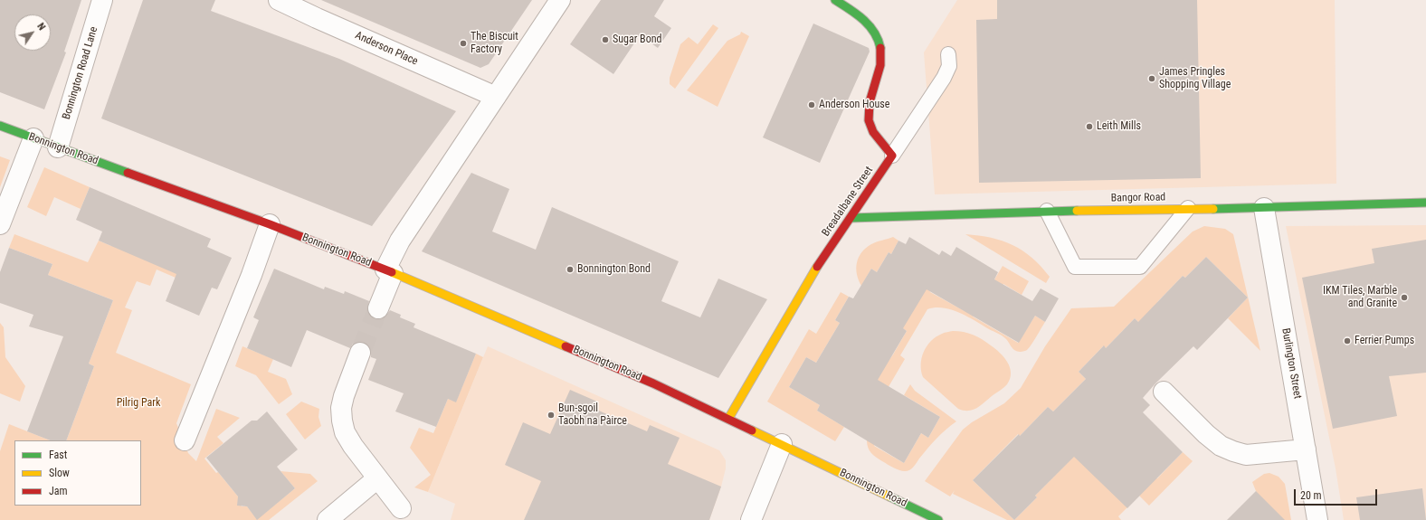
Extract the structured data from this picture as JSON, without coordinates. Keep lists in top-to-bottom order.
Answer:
{
  "streets": {
    "street": [
      "Anderson Place",
      "Bonnington Road Lane",
      "Bonnington Road",
      "Bangor Road",
      "Breadalbane Street",
      "Burlington Street"
    ]
  },
  "crossings": [
    ["Bonnington Road Lane", "Bonnington Road"],
    ["Bonnington Road", "Breadalbane Street"],
    ["Bangor Road", "Breadalbane Street"],
    ["Bangor Road", "Burlington Street"]
  ],
  "parks": ["Pilrig Park"],
  "places": [
    "Sugar Bond",
    "The Biscuit Factory",
    "James Pringles Shopping Village",
    "Anderson House",
    "Leith Mills",
    "Bonnington Bond",
    "IKM Tiles, Marble and Granite",
    "Ferrier Pumps",
    "Bun-sgoil Taobh na Pàirce"
  ],
  "legend": ["Fast", "Slow", "Jam"],
  "scale_bar": "20 m",
  "north": "top right"
}
